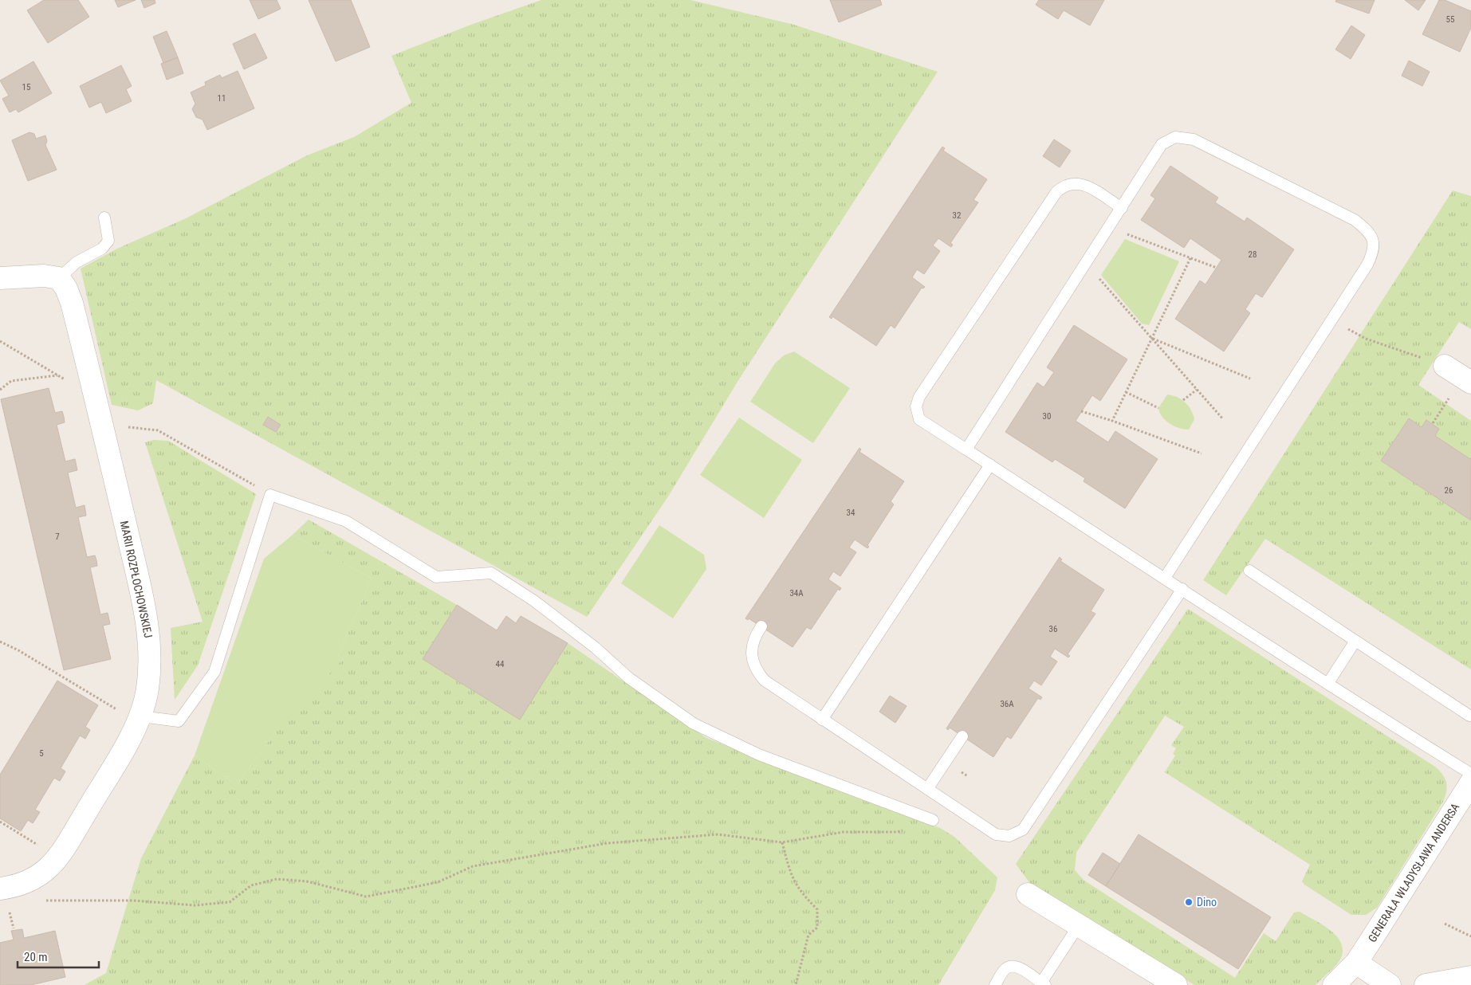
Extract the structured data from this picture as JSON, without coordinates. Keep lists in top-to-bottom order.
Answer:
{
  "streets": {
    "street": ["MARII ROZPŁOCHOWSKIEJ", "GENERAŁA WŁADYSŁAWA ANDERSA"]
  },
  "places": ["Dino"],
  "house_numbers": [
    "55",
    "15",
    "11",
    "32",
    "28",
    "30",
    "26",
    "34",
    "7",
    "34A",
    "36",
    "44",
    "36A",
    "5"
  ],
  "scale_bar": "20 m"
}
